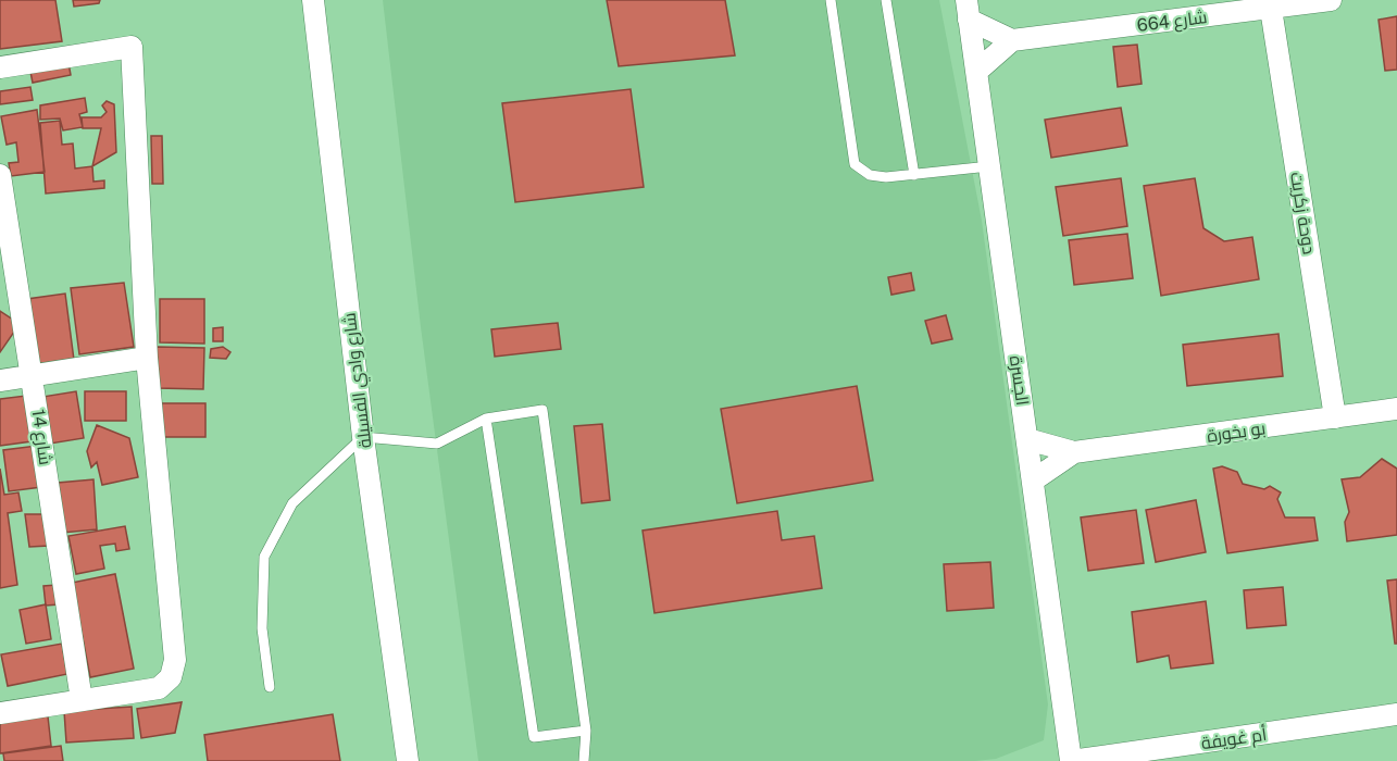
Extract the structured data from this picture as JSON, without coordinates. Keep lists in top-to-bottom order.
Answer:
{
  "streets": {
    "street": [
      "شارع 664",
      "دوحة زكريت",
      "شارع وادي الفسيلة",
      "الجسرة",
      "بو بخورة",
      "شارع 14",
      "أم غويفة"
    ]
  },
  "crossings": [
    ["شارع 664", "دوحة زكريت"],
    ["دوحة زكريت", "بو بخورة"],
    ["الجسرة", "بو بخورة"],
    ["الجسرة", "أم غويفة"]
  ]
}
